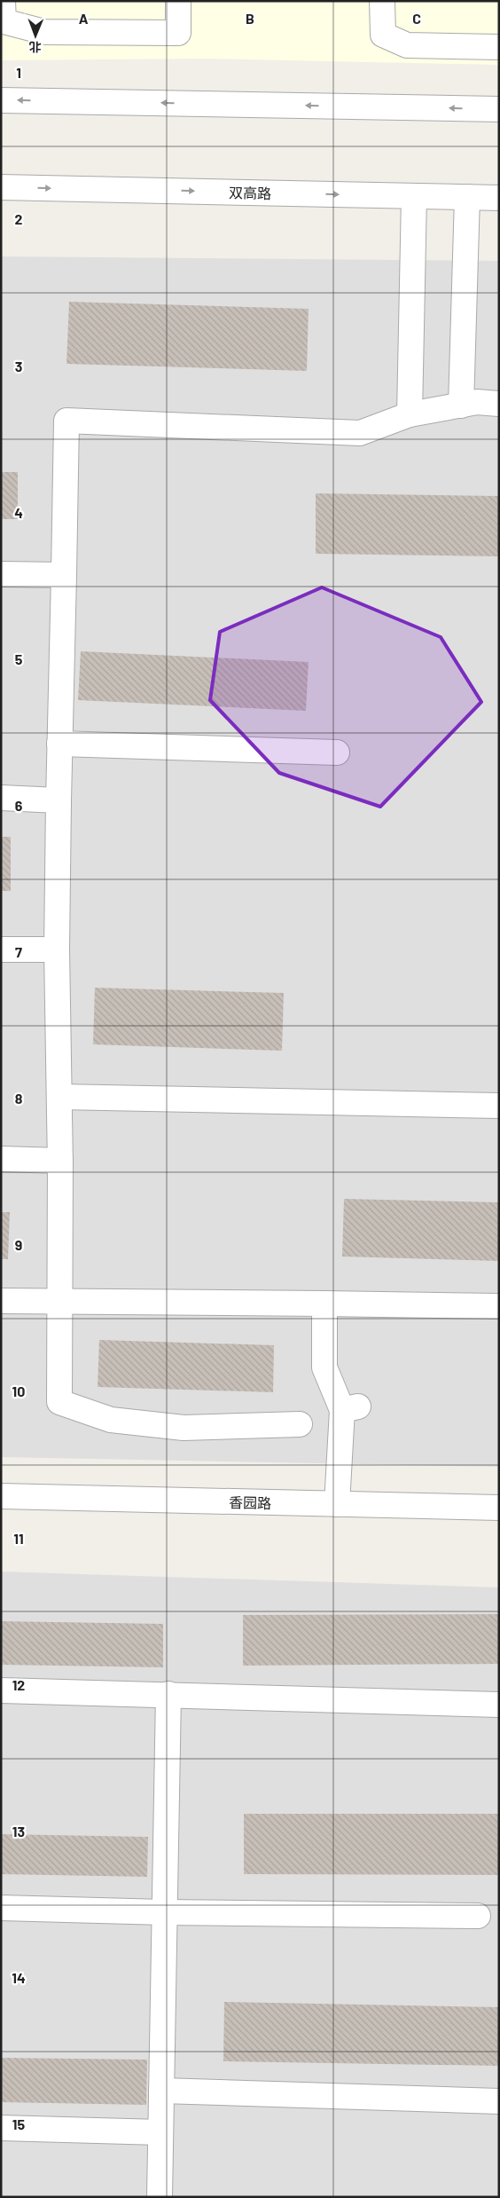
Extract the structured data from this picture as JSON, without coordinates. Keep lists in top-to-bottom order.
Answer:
{
  "streets": {
    "street": ["双高路", "香园路"]
  },
  "north": "bottom",
  "grid": {
    "columns": ["A", "B", "C"],
    "rows": [
      "1",
      "2",
      "3",
      "4",
      "5",
      "6",
      "7",
      "8",
      "9",
      "10",
      "11",
      "12",
      "13",
      "14",
      "15"
    ]
  }
}
